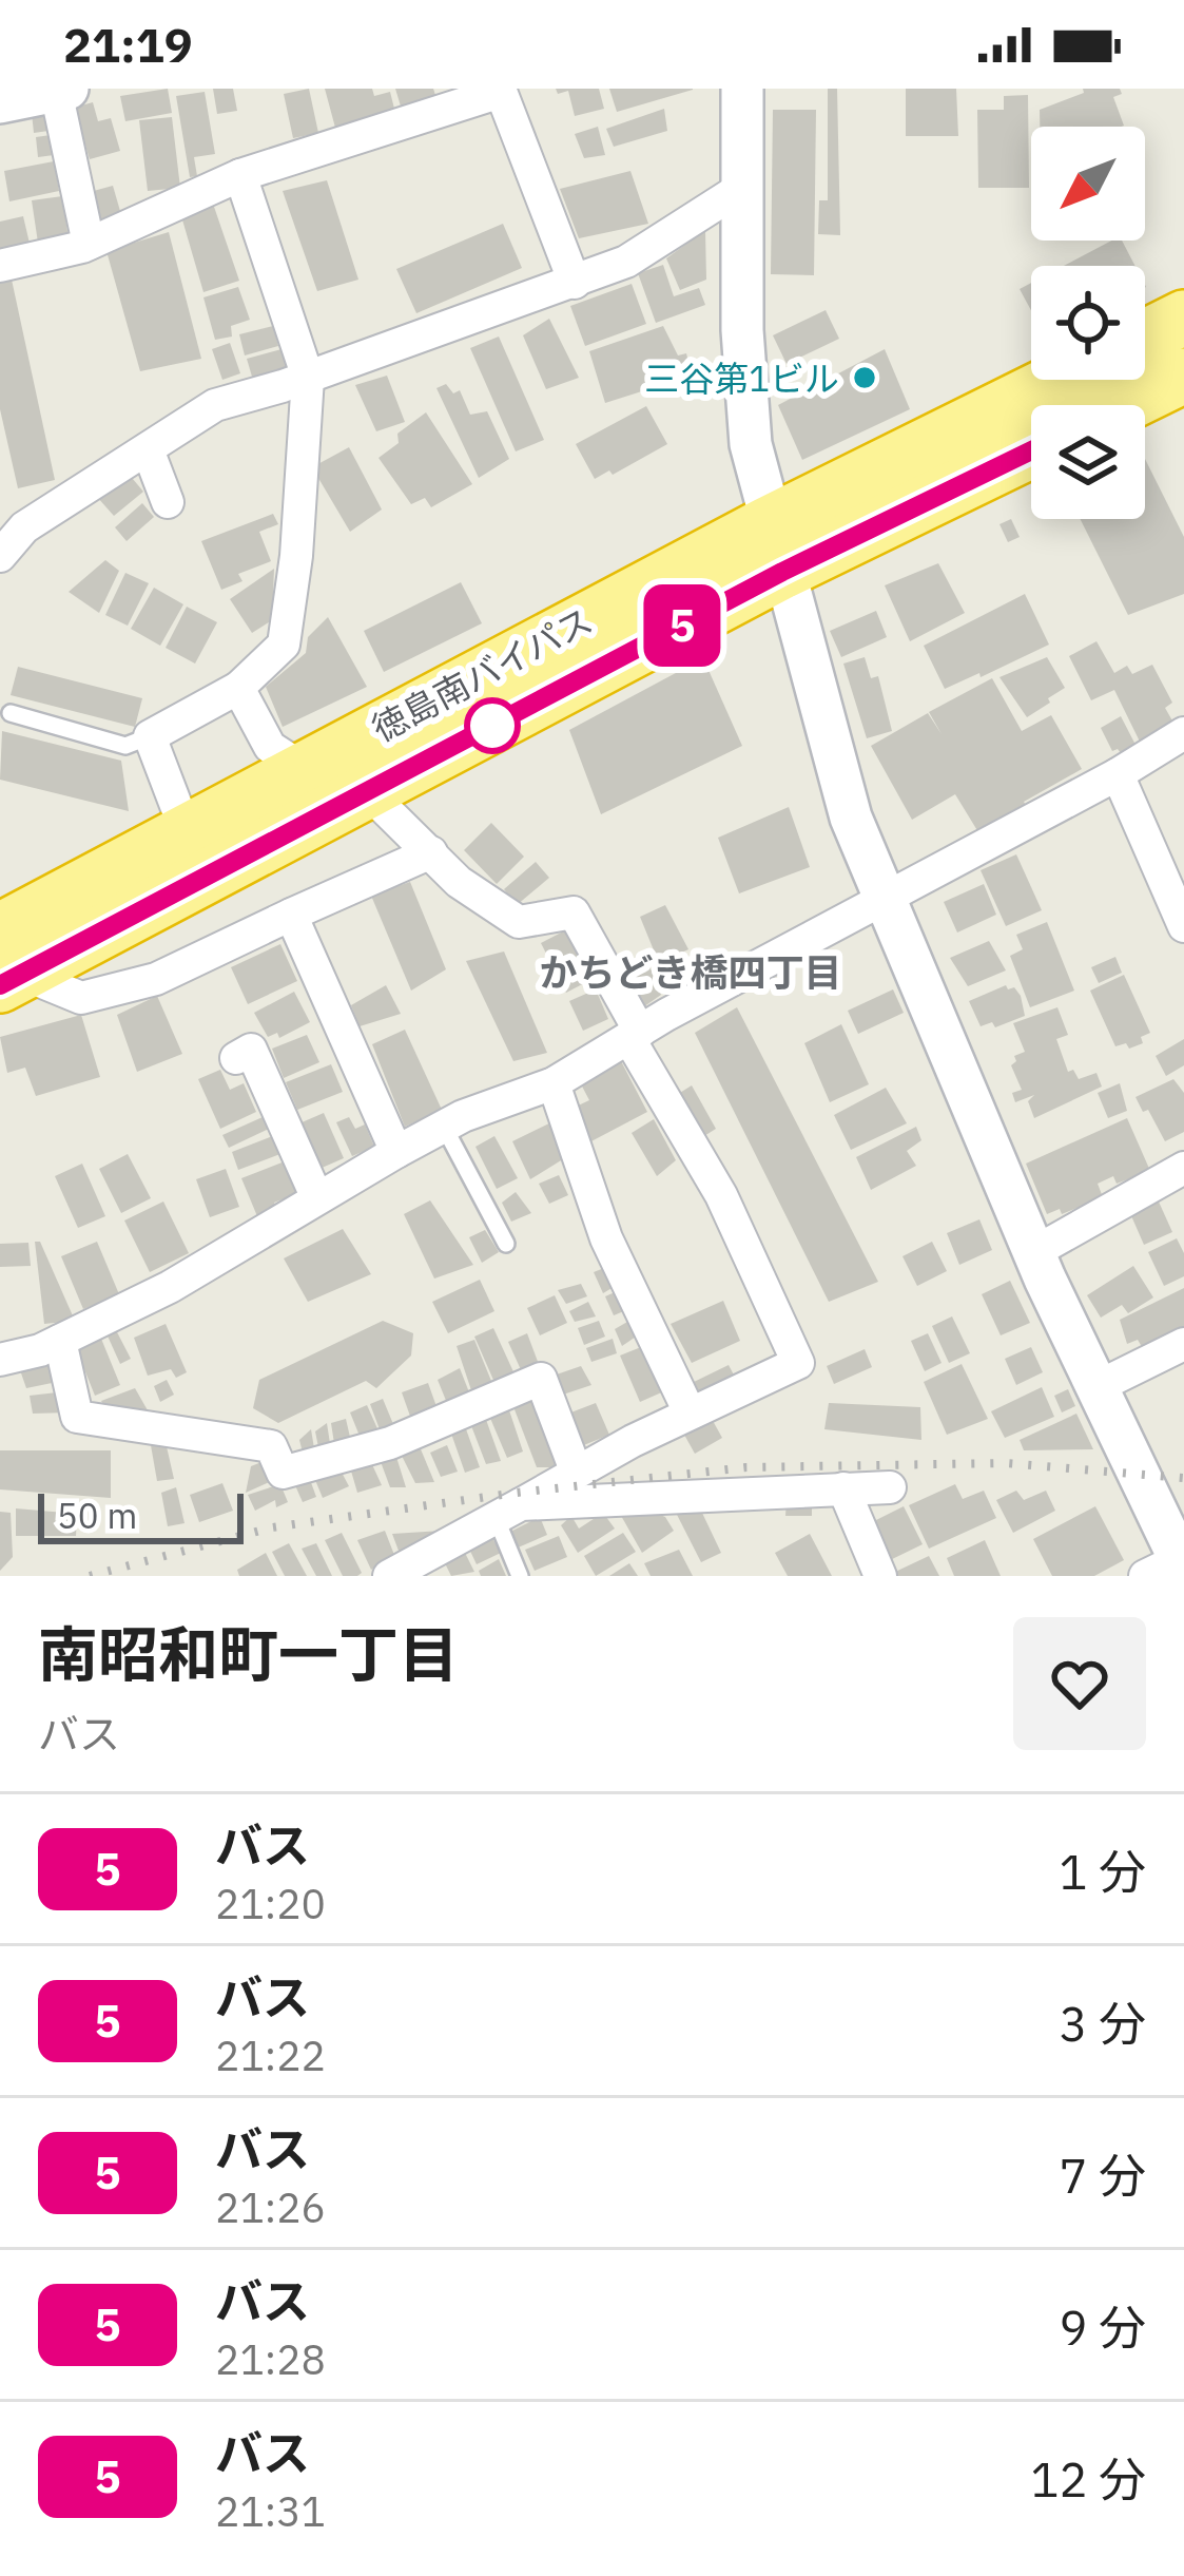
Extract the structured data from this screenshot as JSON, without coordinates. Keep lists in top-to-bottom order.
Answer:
{
  "streets": {
    "highway": ["徳島南バイパス"]
  },
  "districts": ["かちどき橋四丁目"],
  "places": ["三谷第1ビル"],
  "lines": ["bus line 5"],
  "scale_bar": "50 m",
  "north": "bottom left",
  "page": {
    "status": "21:19",
    "on_map": "5",
    "scale": "50 m",
    "heading": ["南昭和町一丁目", "バス"],
    "list": [
      {
        "mark": "5",
        "name": "バス",
        "note": "21:20",
        "value": "1 分"
      },
      {
        "mark": "5",
        "name": "バス",
        "note": "21:22",
        "value": "3 分"
      },
      {
        "mark": "5",
        "name": "バス",
        "note": "21:26",
        "value": "7 分"
      },
      {
        "mark": "5",
        "name": "バス",
        "note": "21:28",
        "value": "9 分"
      },
      {
        "mark": "5",
        "name": "バス",
        "note": "21:31",
        "value": "12 分"
      }
    ]
  }
}
